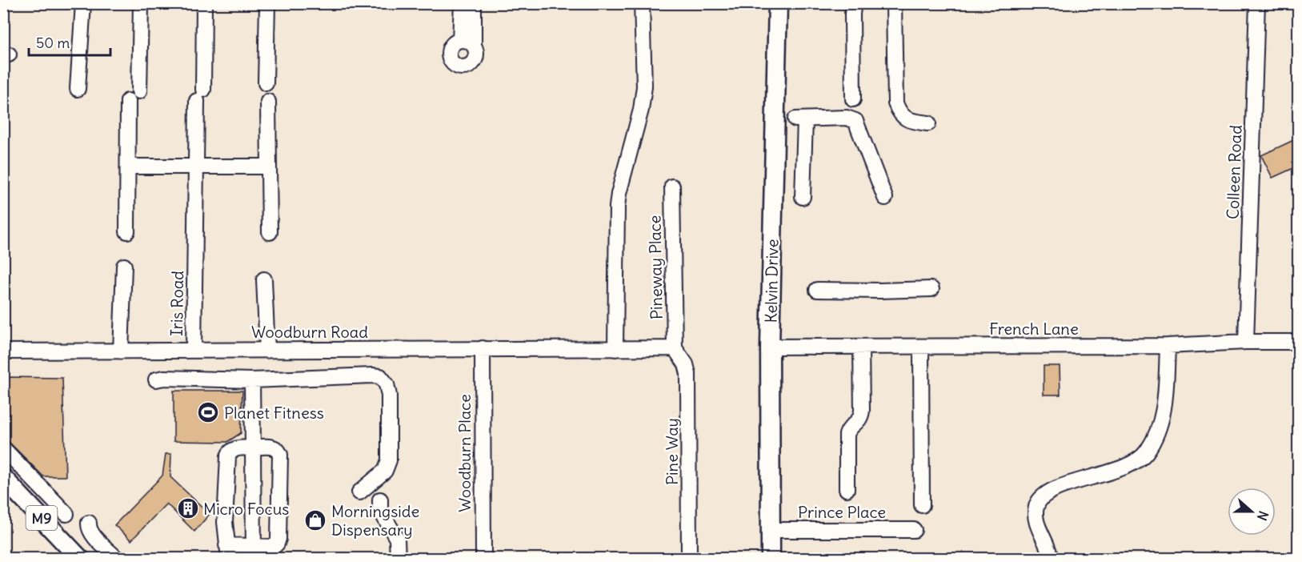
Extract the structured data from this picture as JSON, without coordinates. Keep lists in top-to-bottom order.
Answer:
{
  "streets": {
    "main road": ["Kelvin Drive", "M9"],
    "street": [
      "Colleen Road",
      "Pineway Place",
      "Iris Road",
      "French Lane",
      "Woodburn Road",
      "Pine Way",
      "Woodburn Place",
      "Prince Place"
    ]
  },
  "crossings": [
    ["Colleen Road", "French Lane"],
    ["Pineway Place", "Woodburn Road"],
    ["Pineway Place", "Pine Way"],
    ["Kelvin Drive", "French Lane"],
    ["Kelvin Drive", "Prince Place"],
    ["Iris Road", "Woodburn Road"],
    ["Woodburn Road", "Pine Way"],
    ["Woodburn Road", "Woodburn Place"]
  ],
  "places": {
    "sports": ["Planet Fitness"],
    "building": ["Micro Focus"],
    "shop": ["Morningside Dispensary"]
  },
  "scale_bar": "50 m",
  "north": "right"
}
